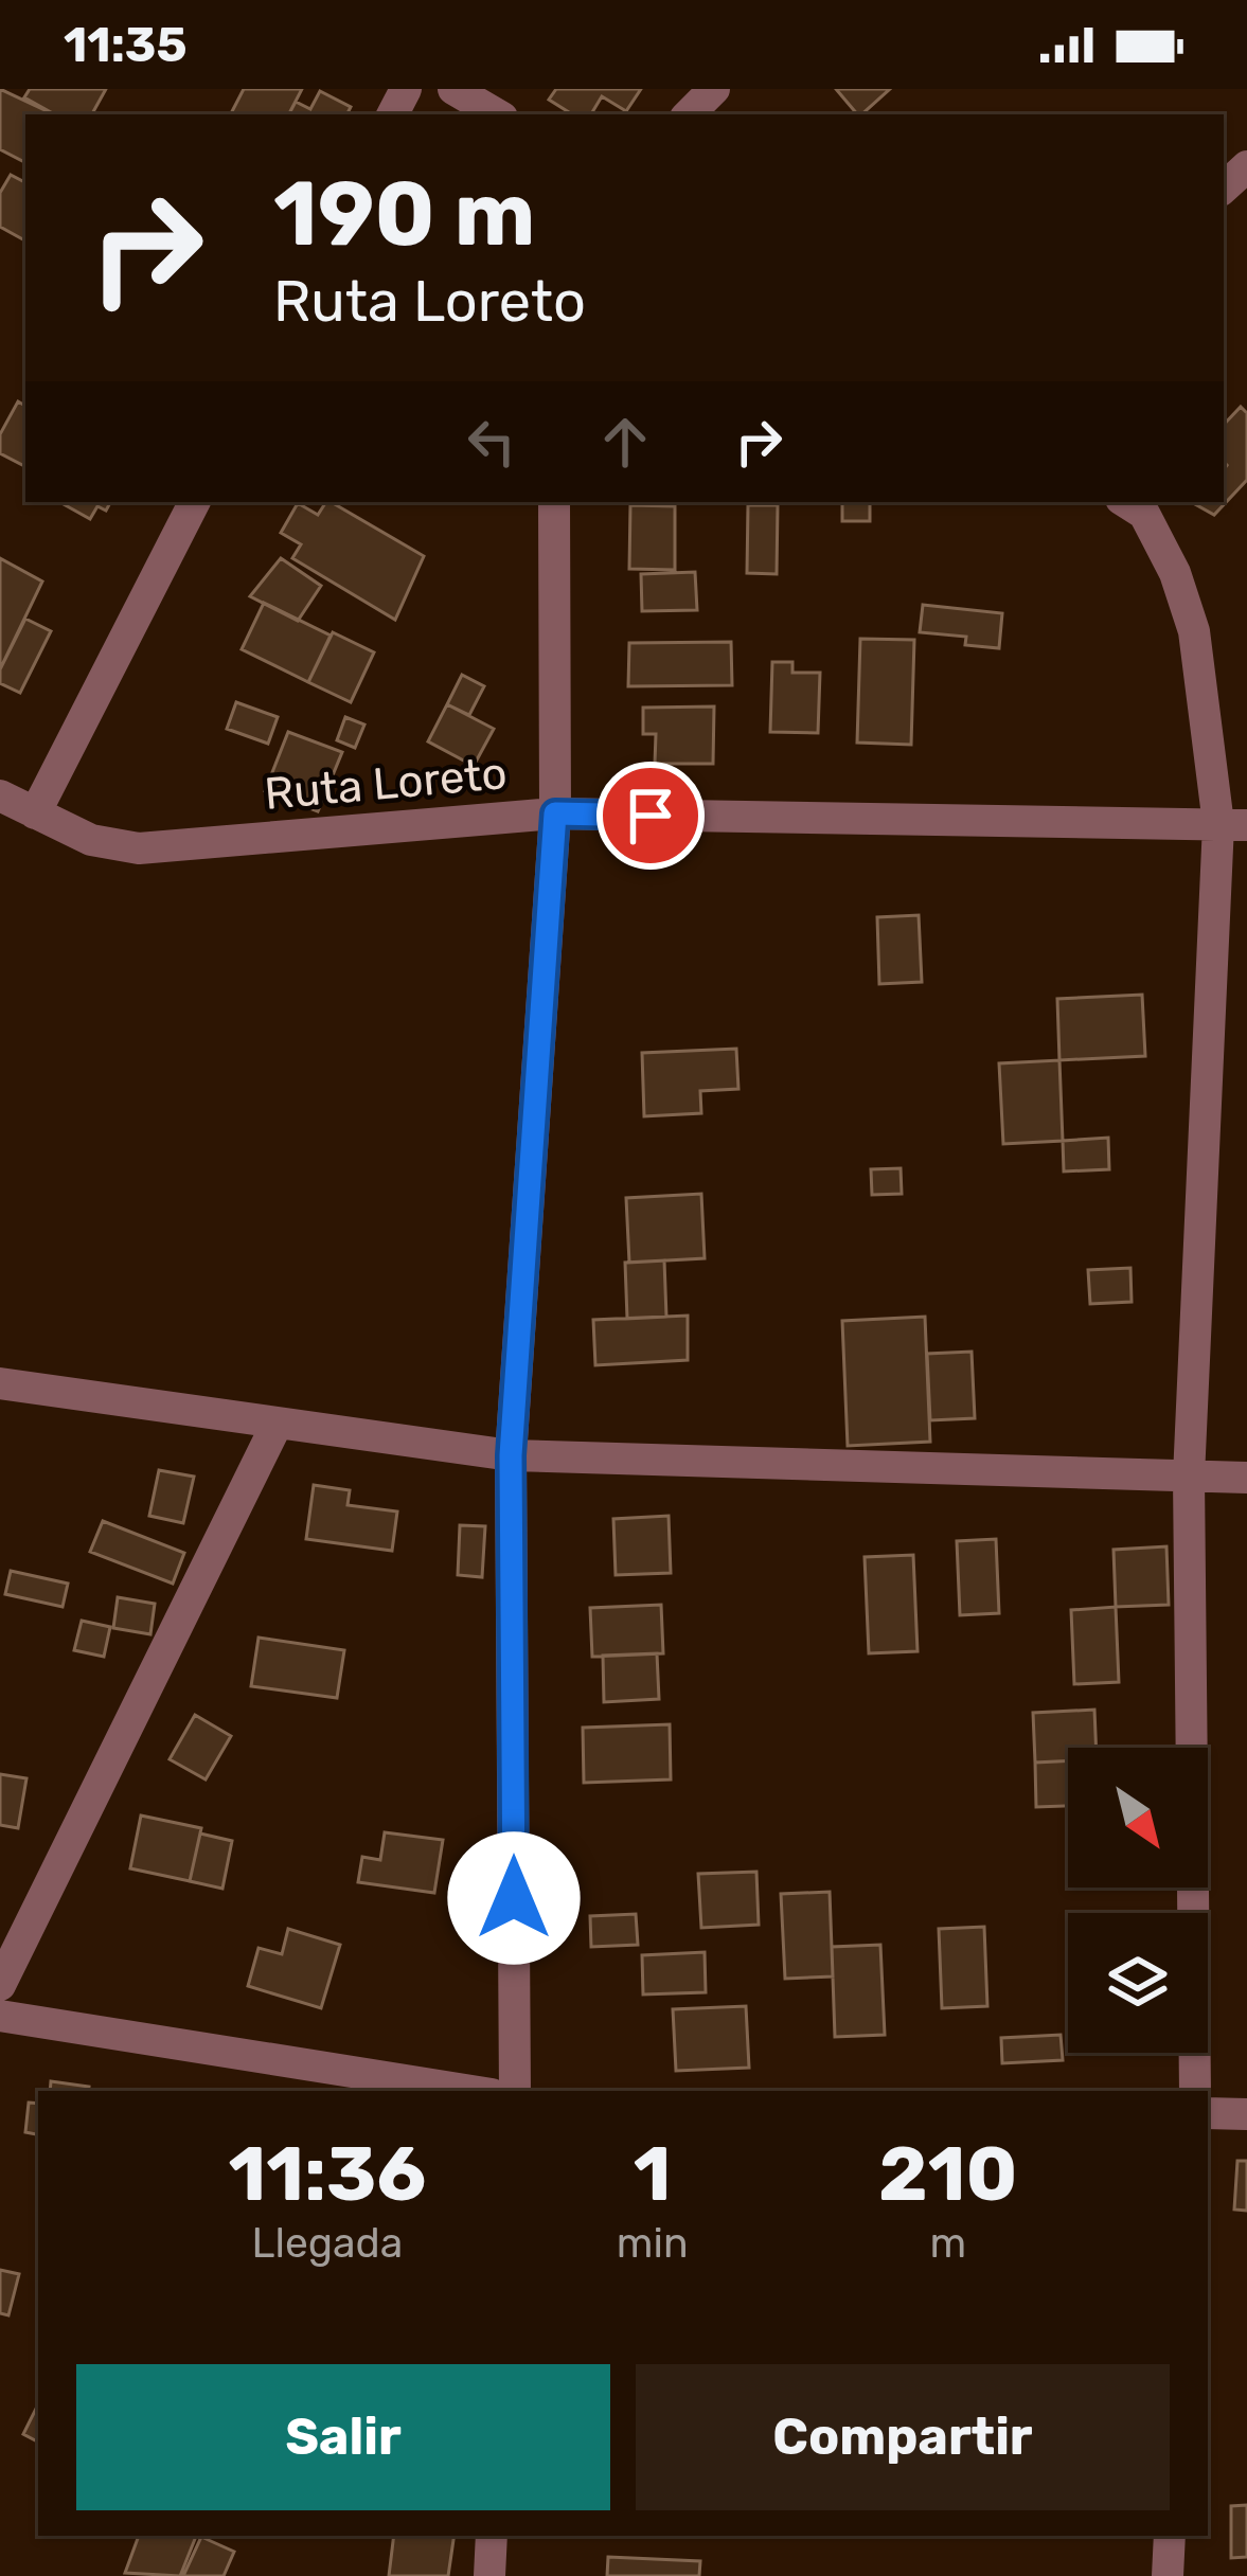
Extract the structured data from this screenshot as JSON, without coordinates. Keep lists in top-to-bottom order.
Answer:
{
  "streets": {
    "street": ["Ruta Loreto"]
  },
  "north": "bottom right",
  "page": {
    "status": "11:35",
    "turn": ["190 m", "Ruta Loreto"],
    "eta": [
      "11:36",
      "Llegada",
      "1",
      "min",
      "210",
      "m"
    ],
    "buttons": ["Salir", "Compartir"]
  }
}
